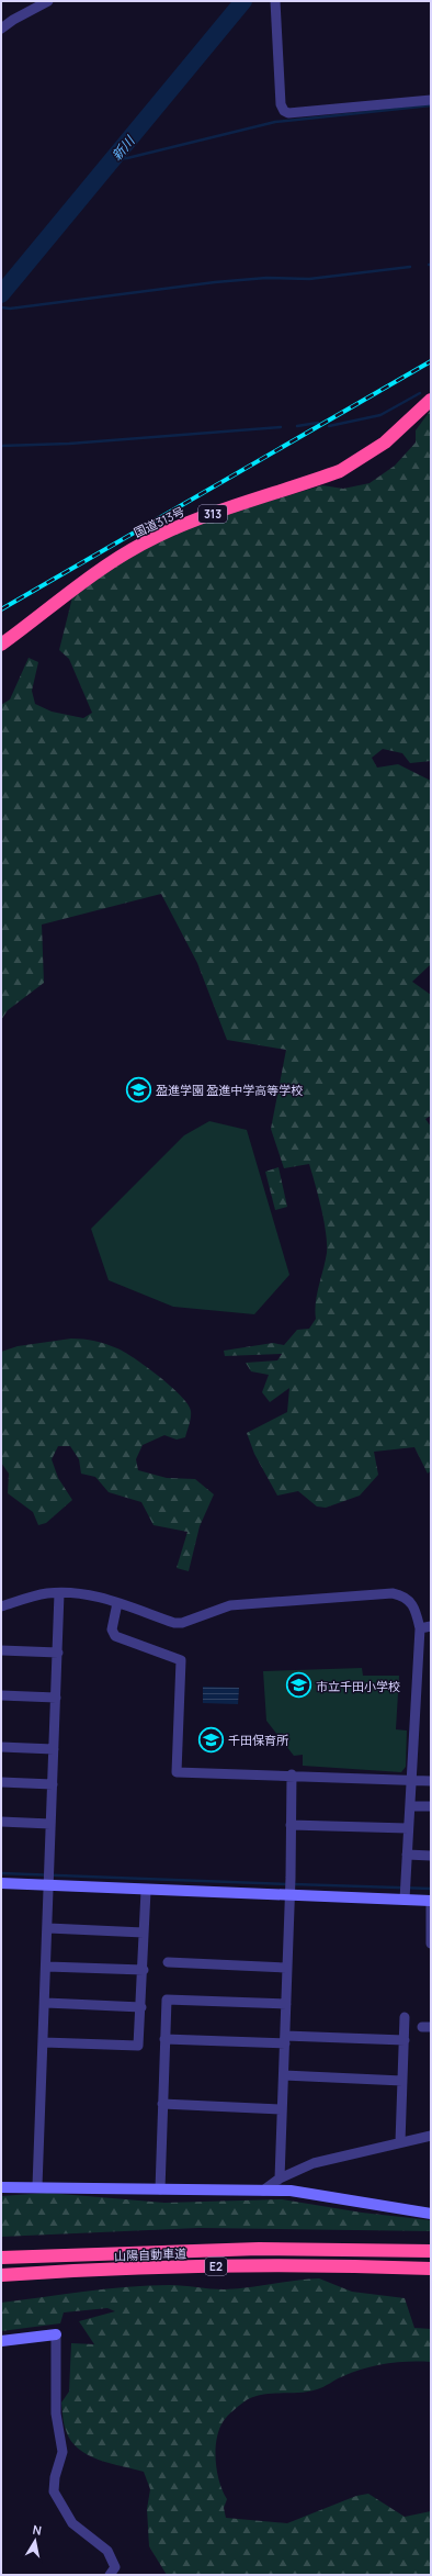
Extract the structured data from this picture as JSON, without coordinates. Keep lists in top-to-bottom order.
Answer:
{
  "streets": {
    "highway": [
      "313",
      "国道313号",
      "山陽自動車道",
      "E2"
    ]
  },
  "water": ["新川"],
  "places": {
    "school or university": ["盈進学園 盈進中学高等学校", "市立千田小学校", "千田保育所"]
  },
  "north": "top"
}
